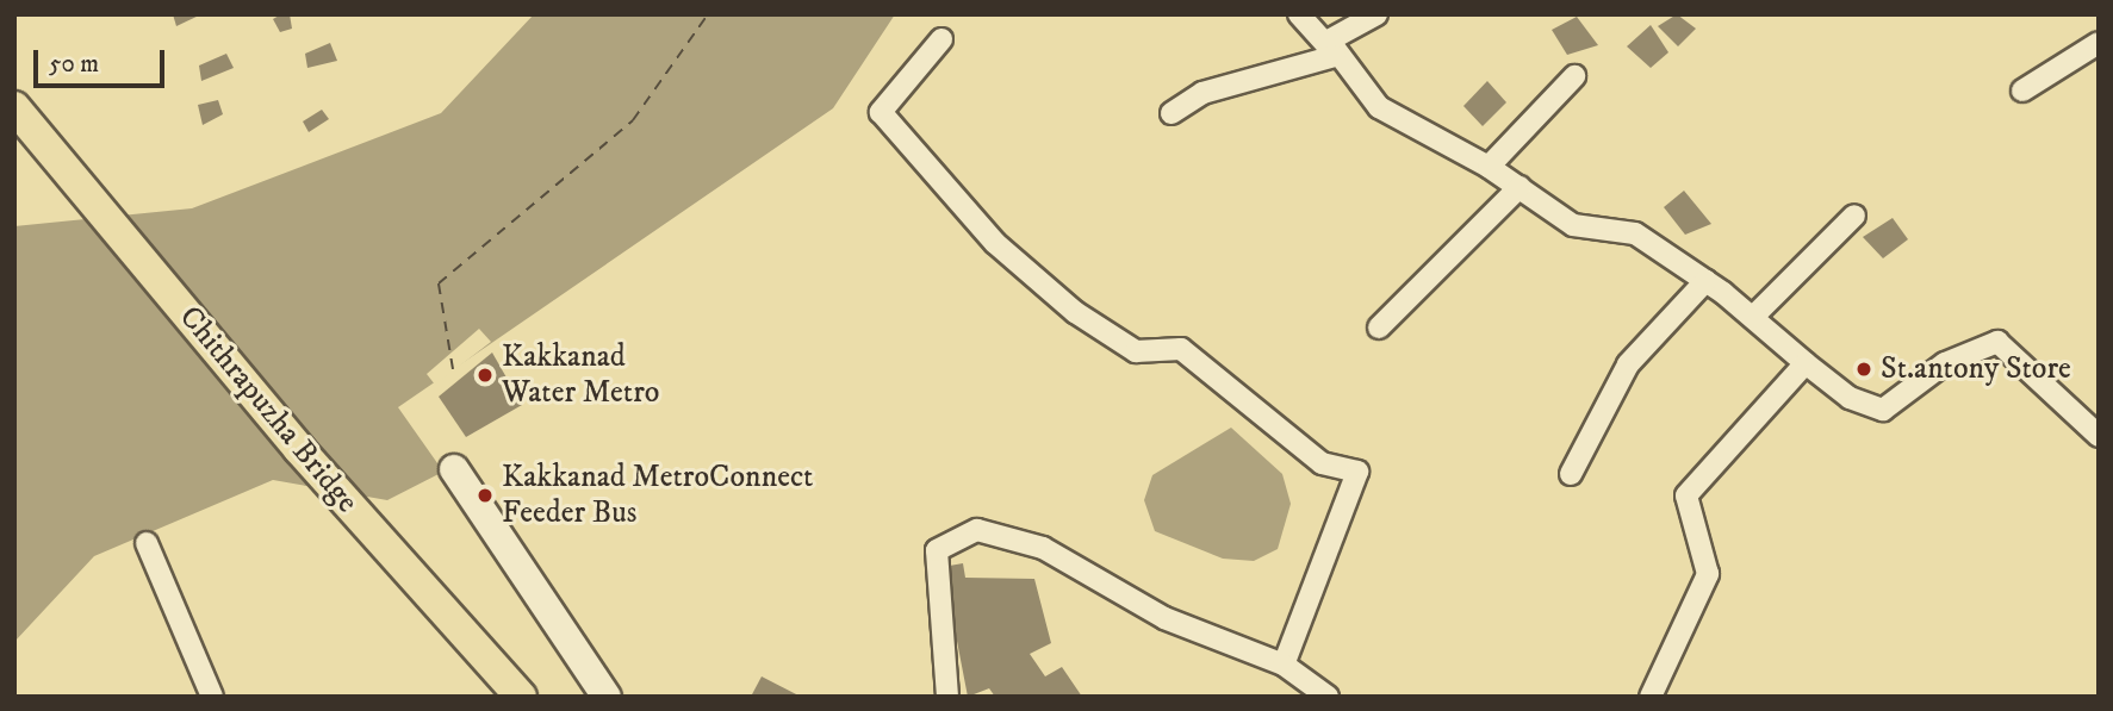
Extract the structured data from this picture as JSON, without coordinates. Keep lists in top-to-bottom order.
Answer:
{
  "streets": {
    "main road": ["Chithrapuzha Bridge"]
  },
  "places": ["St.antony Store", "Kakkanad Water Metro", "Kakkanad MetroConnect Feeder Bus"],
  "scale_bar": "50 m"
}
